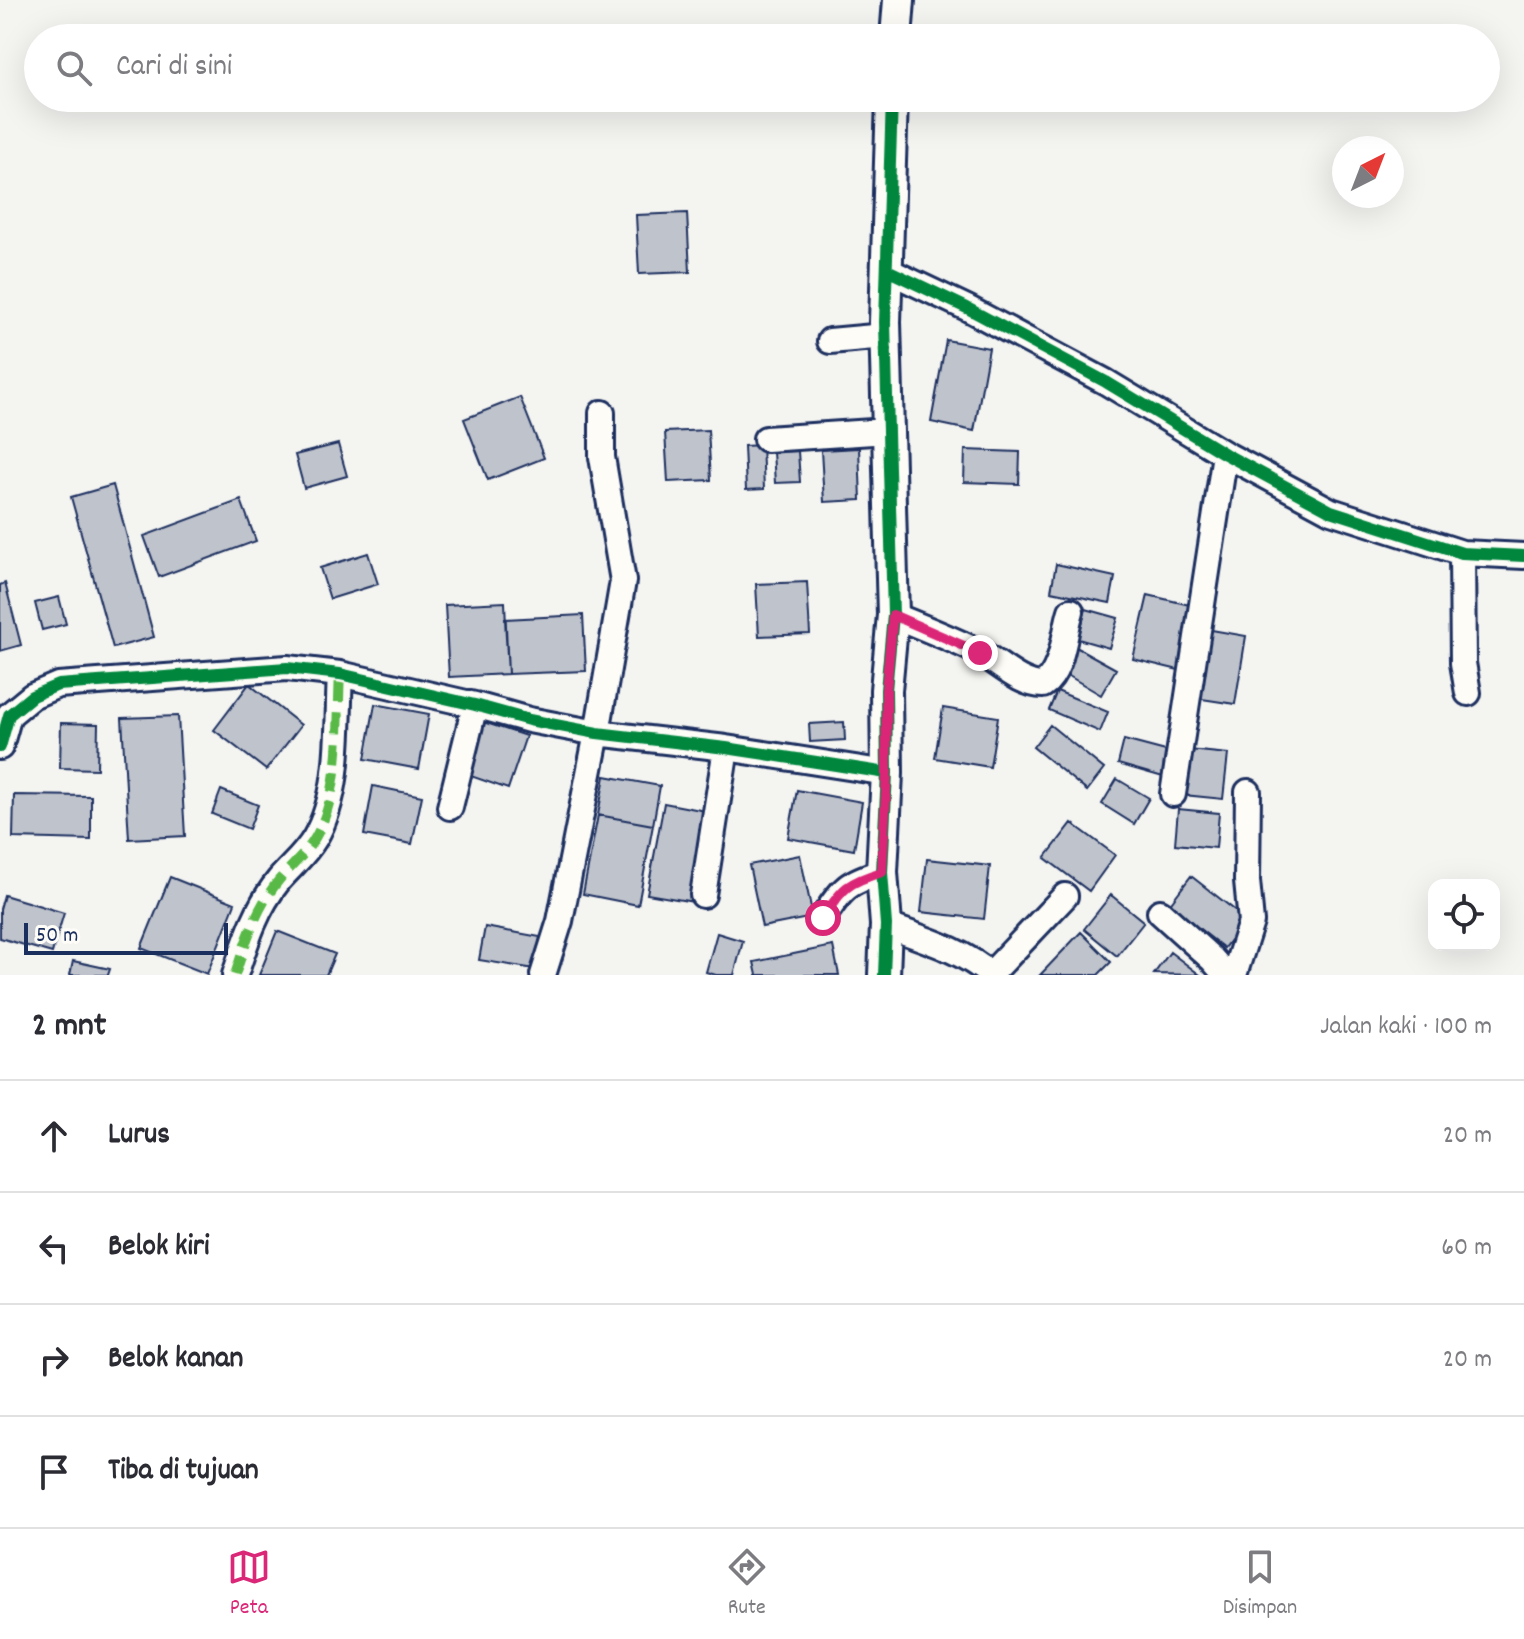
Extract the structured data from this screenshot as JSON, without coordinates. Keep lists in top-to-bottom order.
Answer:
{
  "scale_bar": "50 m",
  "north": "top right",
  "page": {
    "search": "Cari di sini",
    "scale": "50 m",
    "heading": ["2 mnt", "Jalan kaki · 100 m"],
    "list": [
      ["Lurus", "20 m"],
      ["Belok kiri", "60 m"],
      ["Belok kanan", "20 m"],
      "Tiba di tujuan"
    ],
    "nav": ["Peta", "Rute", "Disimpan"]
  }
}
